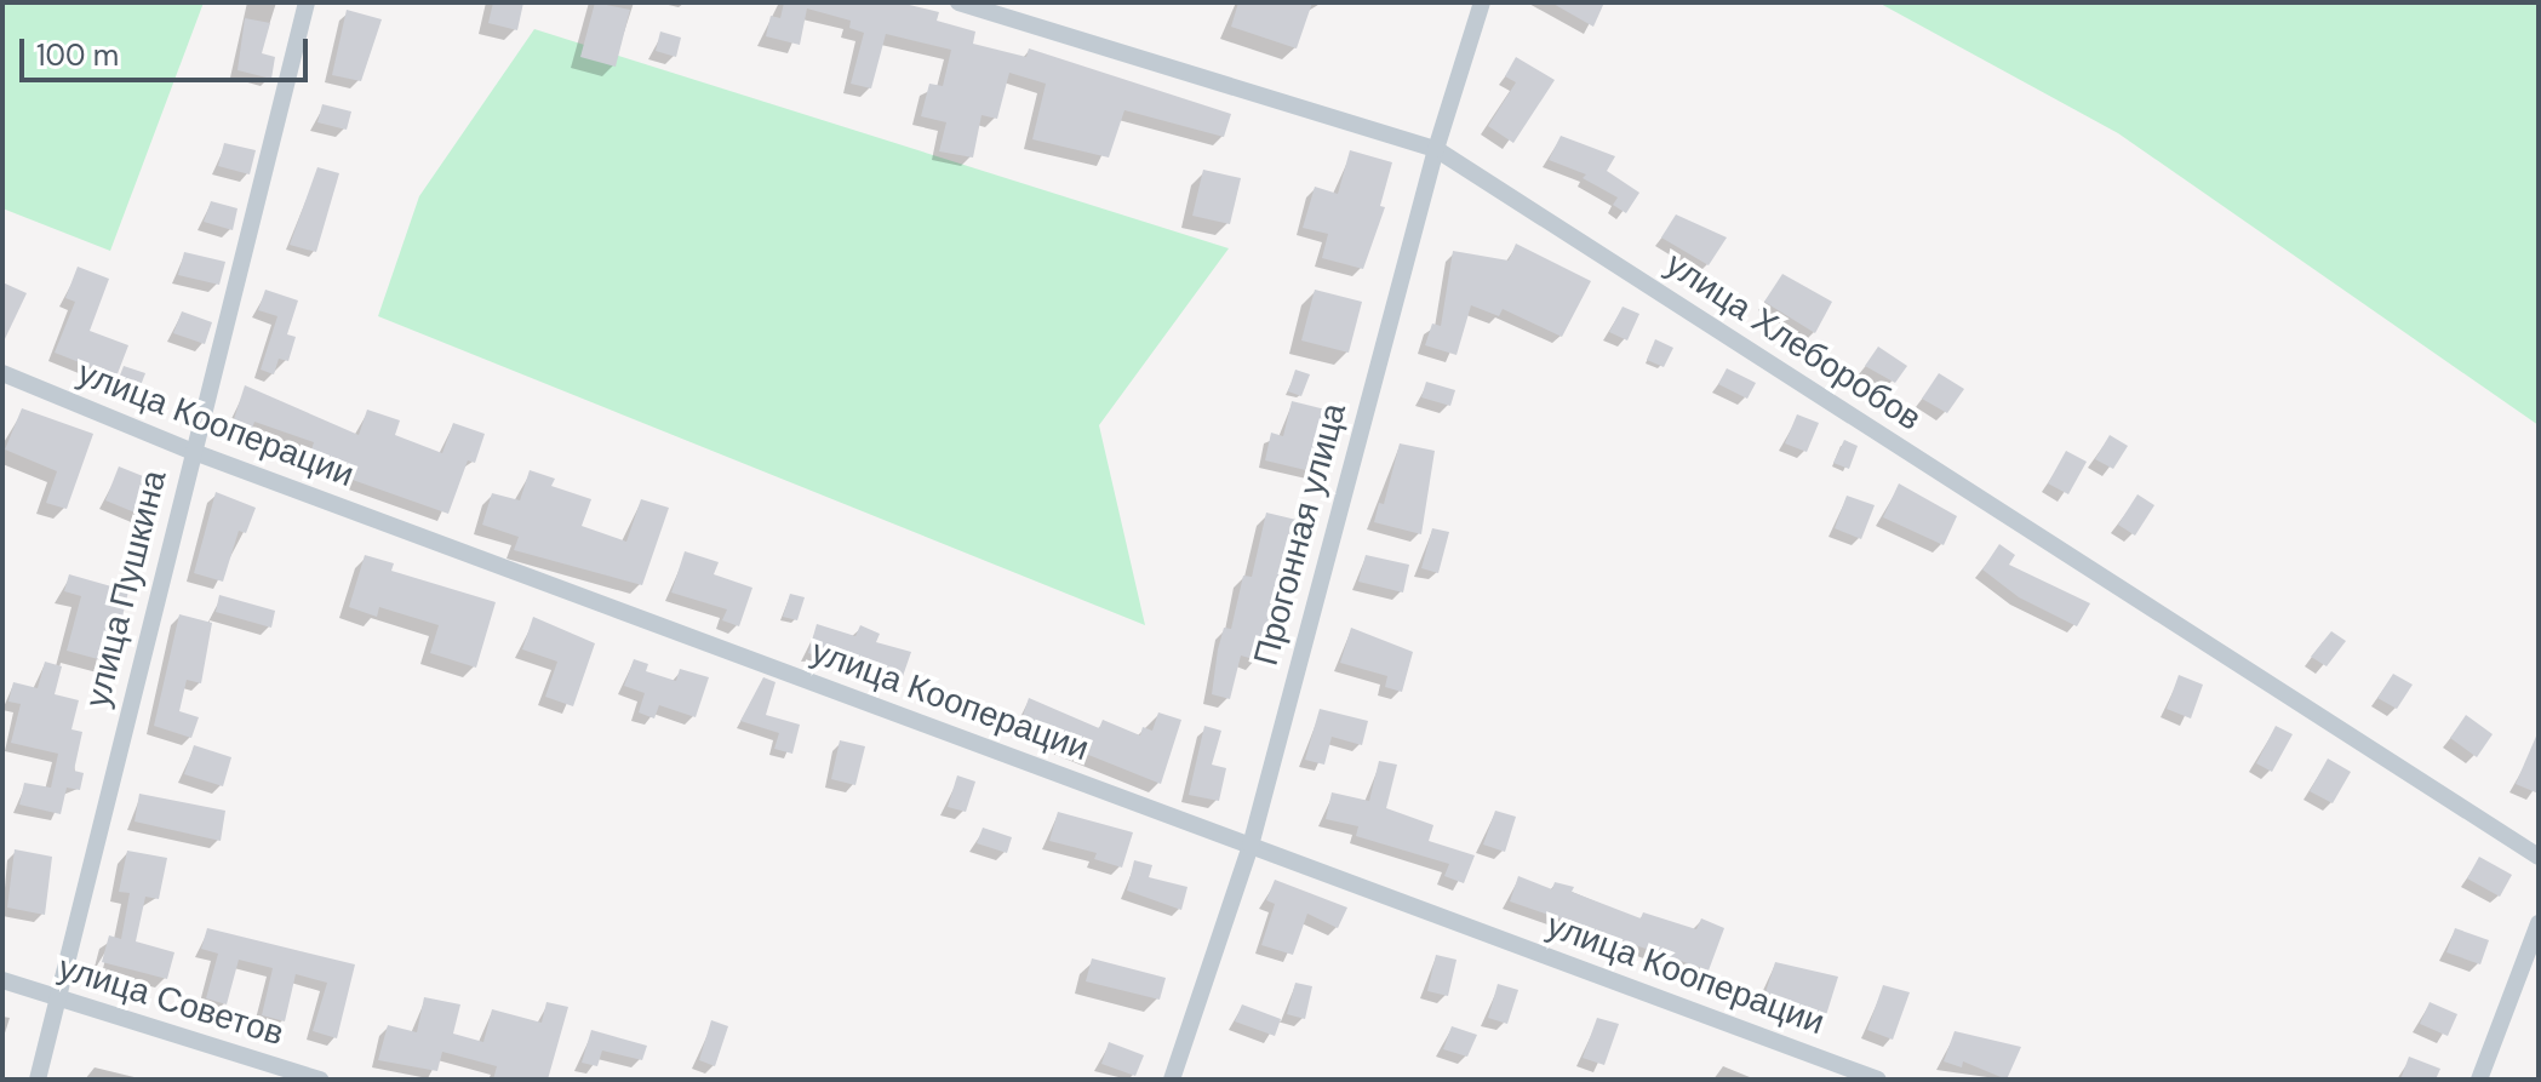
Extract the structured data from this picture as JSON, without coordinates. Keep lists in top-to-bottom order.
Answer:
{
  "streets": {
    "street": [
      "улица Хлеборобов",
      "улица Кооперации",
      "Прогонная улица",
      "улица Пушкина",
      "улица Советов"
    ]
  },
  "crossings": [
    ["улица Хлеборобов", "Прогонная улица"],
    ["улица Кооперации", "Прогонная улица"],
    ["улица Кооперации", "улица Пушкина"],
    ["улица Пушкина", "улица Советов"]
  ],
  "scale_bar": "100 m"
}
